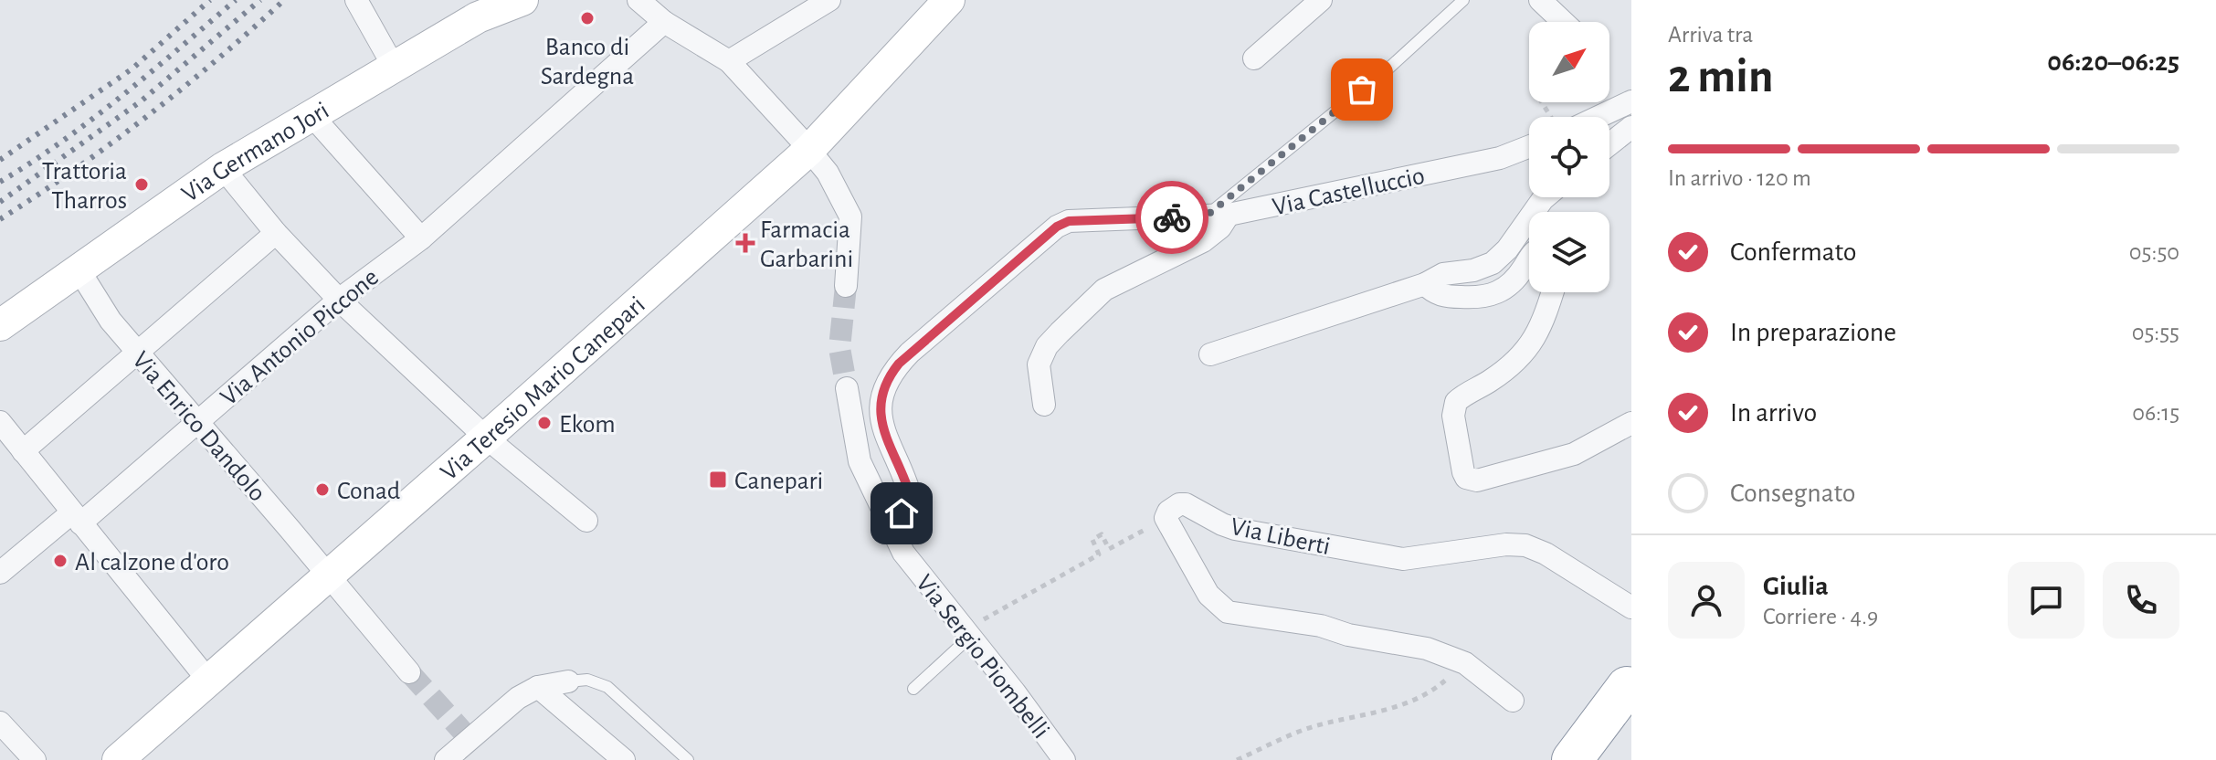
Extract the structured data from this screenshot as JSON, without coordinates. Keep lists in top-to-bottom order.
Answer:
{
  "streets": {
    "main road": ["Via Germano Jori", "Via Teresio Mario Canepari"],
    "street": [
      "Via Castelluccio",
      "Via Antonio Piccone",
      "Via Enrico Dandolo",
      "Via Liberti",
      "Via Sergio Piombelli"
    ]
  },
  "crossings": [
    ["Via Germano Jori", "Via Enrico Dandolo"],
    ["Via Castelluccio", "Via Sergio Piombelli"],
    ["Via Antonio Piccone", "Via Enrico Dandolo"],
    ["Via Teresio Mario Canepari", "Via Enrico Dandolo"]
  ],
  "places": {
    "other": [
      "Banco di Sardegna",
      "Trattoria Tharros",
      "Ekom",
      "Conad",
      "Al calzone d'oro"
    ],
    "health": ["Farmacia Garbarini"],
    "transit": ["Canepari"]
  },
  "north": "top right",
  "page": {
    "heading": ["2 min", "Arriva tra", "06:20–06:25"],
    "panel": ["Giulia", "Corriere · 4.9"],
    "bar": "In arrivo · 120 m",
    "list": [
      ["Confermato", "05:50"],
      ["In preparazione", "05:55"],
      ["In arrivo", "06:15"],
      "Consegnato"
    ]
  }
}
